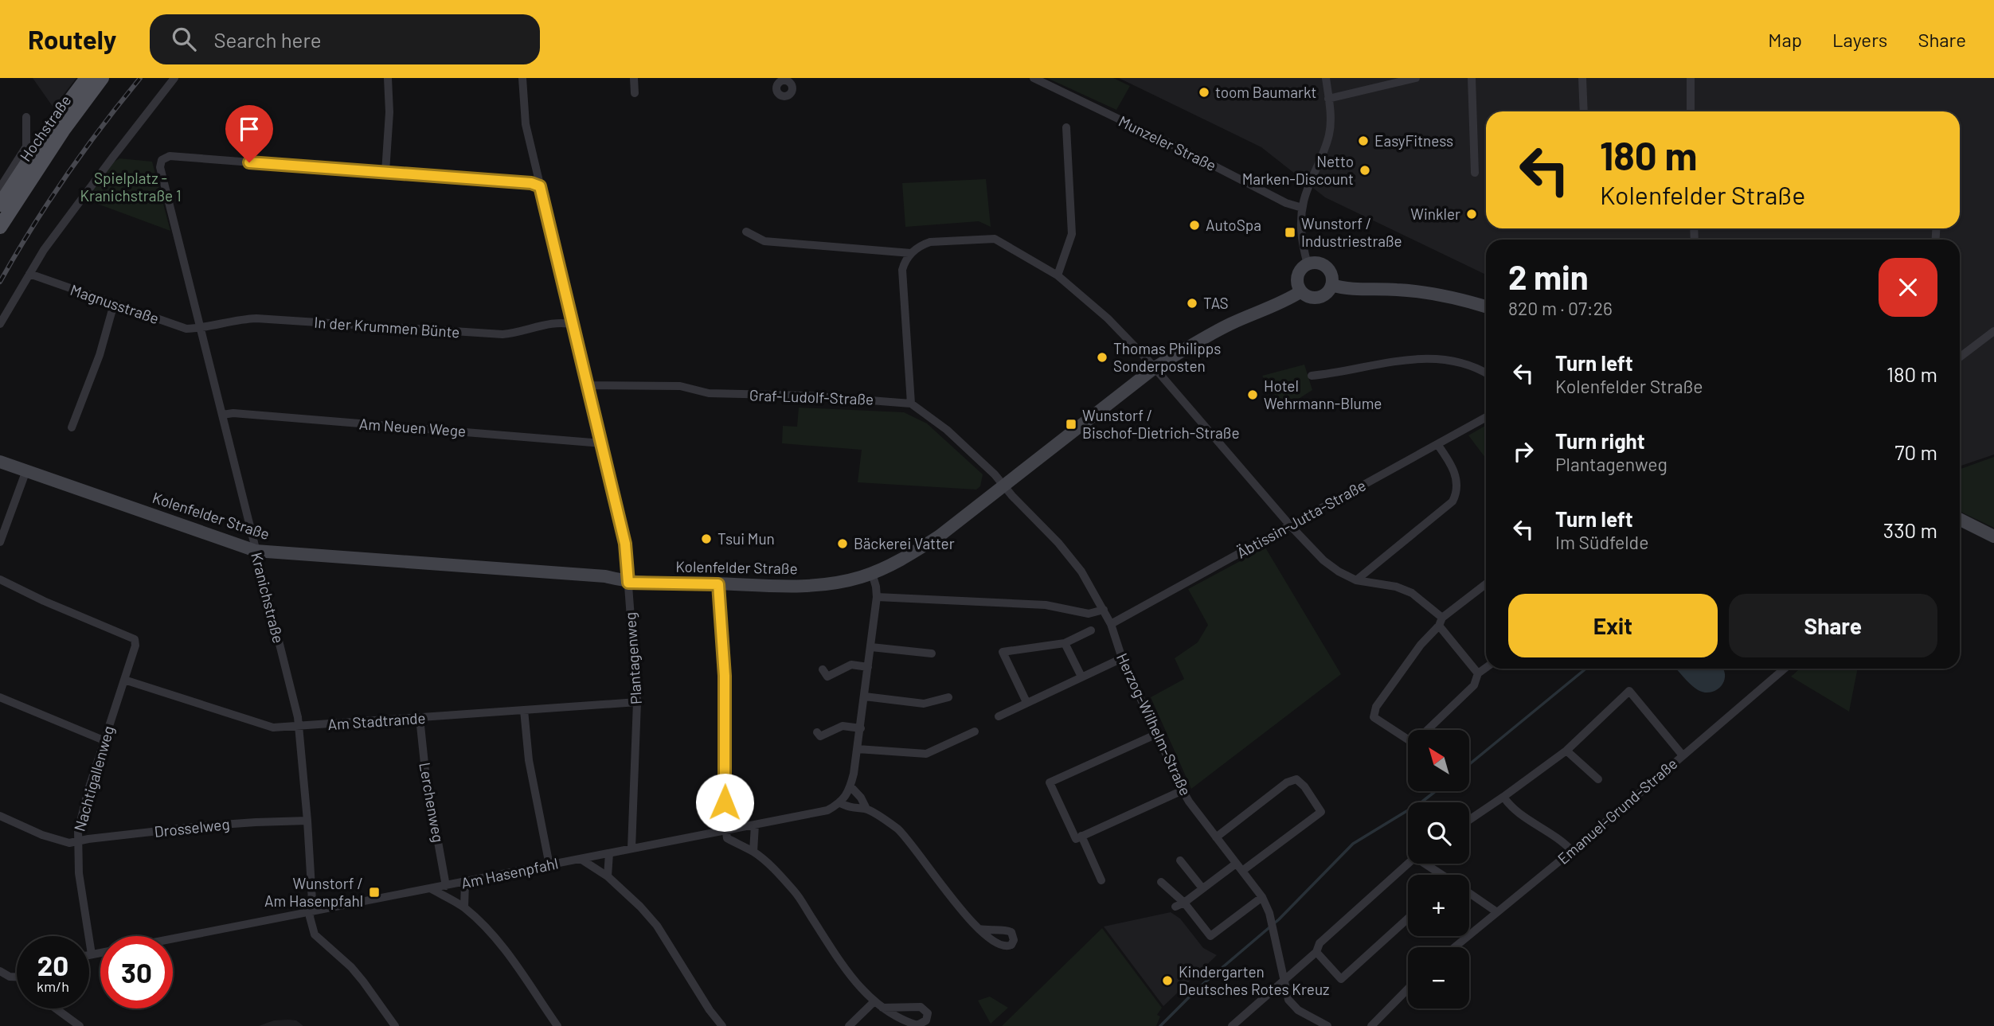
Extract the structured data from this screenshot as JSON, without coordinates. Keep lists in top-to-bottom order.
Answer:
{
  "streets": {
    "main road": ["Hochstraße", "Kolenfelder Straße"],
    "street": [
      "Munzeler Straße",
      "Magnusstraße",
      "In der Krummen Bünte",
      "Graf-Ludolf-Straße",
      "Am Neuen Wege",
      "Äbtissin-Jutta-Straße",
      "Kranichstraße",
      "Plantagenweg",
      "Am Stadtrande",
      "Herzog-Wilhelm-Straße",
      "Nachtigallenweg",
      "Lerchenweg",
      "Emanuel-Grund-Straße",
      "Drosselweg",
      "Am Hasenpfahl"
    ]
  },
  "crossings": [
    ["Magnusstraße", "In der Krummen Bünte"],
    ["Magnusstraße", "Kranichstraße"],
    ["In der Krummen Bünte", "Kranichstraße"],
    ["In der Krummen Bünte", "Plantagenweg"],
    ["Graf-Ludolf-Straße", "Plantagenweg"],
    ["Am Neuen Wege", "Kranichstraße"],
    ["Am Neuen Wege", "Plantagenweg"],
    ["Kolenfelder Straße", "Kranichstraße"],
    ["Kolenfelder Straße", "Plantagenweg"],
    ["Kolenfelder Straße", "Herzog-Wilhelm-Straße"],
    ["Äbtissin-Jutta-Straße", "Herzog-Wilhelm-Straße"],
    ["Kranichstraße", "Am Stadtrande"],
    ["Kranichstraße", "Drosselweg"],
    ["Kranichstraße", "Am Hasenpfahl"],
    ["Plantagenweg", "Am Stadtrande"],
    ["Plantagenweg", "Am Hasenpfahl"],
    ["Am Stadtrande", "Nachtigallenweg"],
    ["Am Stadtrande", "Lerchenweg"],
    ["Nachtigallenweg", "Drosselweg"],
    ["Lerchenweg", "Am Hasenpfahl"]
  ],
  "parks": ["Spielplatz - Kranichstraße 1"],
  "places": {
    "other": [
      "toom Baumarkt",
      "EasyFitness",
      "Netto Marken-Discount",
      "Winkler",
      "AutoSpa",
      "TAS",
      "Thomas Philipps Sonderposten",
      "Hotel Wehrmann-Blume",
      "Tsui Mun",
      "Bäckerei Vatter",
      "Kindergarten Deutsches Rotes Kreuz"
    ],
    "transit": ["Wunstorf / Industriestraße", "Wunstorf / Bischof-Dietrich-Straße", "Wunstorf / Am Hasenpfahl"]
  },
  "north": "top left",
  "page": {
    "header": "Routely",
    "search": "Search here",
    "nav": ["Map", "Layers", "Share"],
    "turn": ["180 m", "Kolenfelder Straße"],
    "heading": ["2 min", "820 m · 07:26"],
    "list": [
      {
        "name": "Turn left",
        "note": "Kolenfelder Straße",
        "value": "180 m"
      },
      {
        "name": "Turn right",
        "note": "Plantagenweg",
        "value": "70 m"
      },
      {
        "name": "Turn left",
        "note": "Im Südfelde",
        "value": "330 m"
      }
    ],
    "buttons": ["Exit", "Share"],
    "map_buttons": ["+", "−"],
    "speed": "20 km/h",
    "limit": "30"
  }
}
